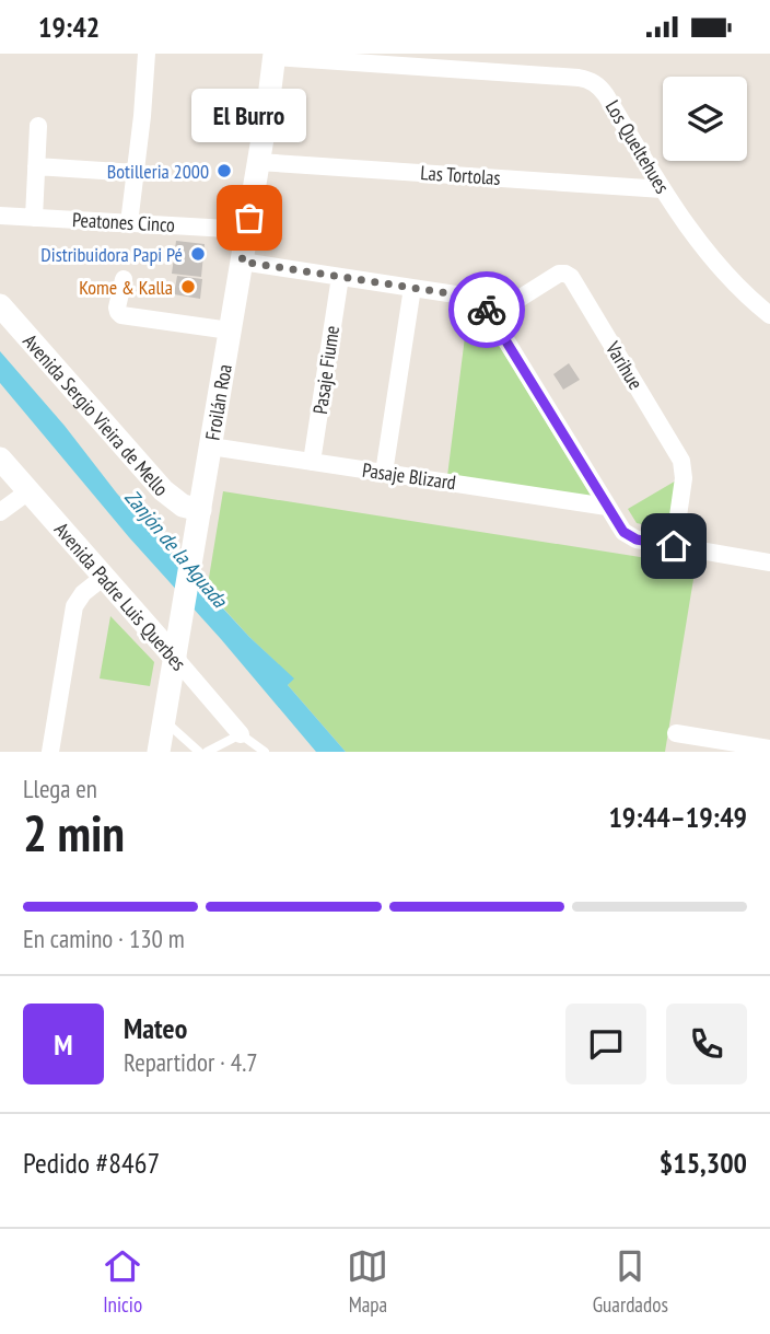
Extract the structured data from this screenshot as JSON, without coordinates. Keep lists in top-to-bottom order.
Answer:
{
  "streets": {
    "main road": ["Froilán Roa", "Avenida Sergio Vieira de Mello", "Avenida Padre Luis Querbes"],
    "street": [
      "Los Queltehues",
      "Las Tortolas",
      "Peatones Cinco",
      "Varihue",
      "Pasaje Fiume",
      "Pasaje Blizard"
    ]
  },
  "crossings": [
    ["Los Queltehues", "Las Tortolas"],
    ["Los Queltehues", "Froilán Roa"],
    ["Las Tortolas", "Froilán Roa"],
    ["Peatones Cinco", "Froilán Roa"],
    ["Pasaje Fiume", "Pasaje Blizard"],
    ["Froilán Roa", "Avenida Sergio Vieira de Mello"],
    ["Froilán Roa", "Pasaje Blizard"],
    ["Froilán Roa", "Avenida Padre Luis Querbes"]
  ],
  "water": ["Zanjón de la Aguada"],
  "places": [
    "Botilleria 2000",
    "El Burro",
    "Distribuidora Papi Pé",
    "Kome & Kalla"
  ],
  "page": {
    "status": "19:42",
    "bubble": "El Burro",
    "heading": ["2 min", "Llega en", "19:44–19:49"],
    "panel": [
      "Mateo",
      "Repartidor · 4.7",
      "Pedido #8467",
      "$15,300"
    ],
    "bar": "En camino · 130 m",
    "round": "M",
    "tabs": ["Inicio", "Mapa", "Guardados"]
  }
}
